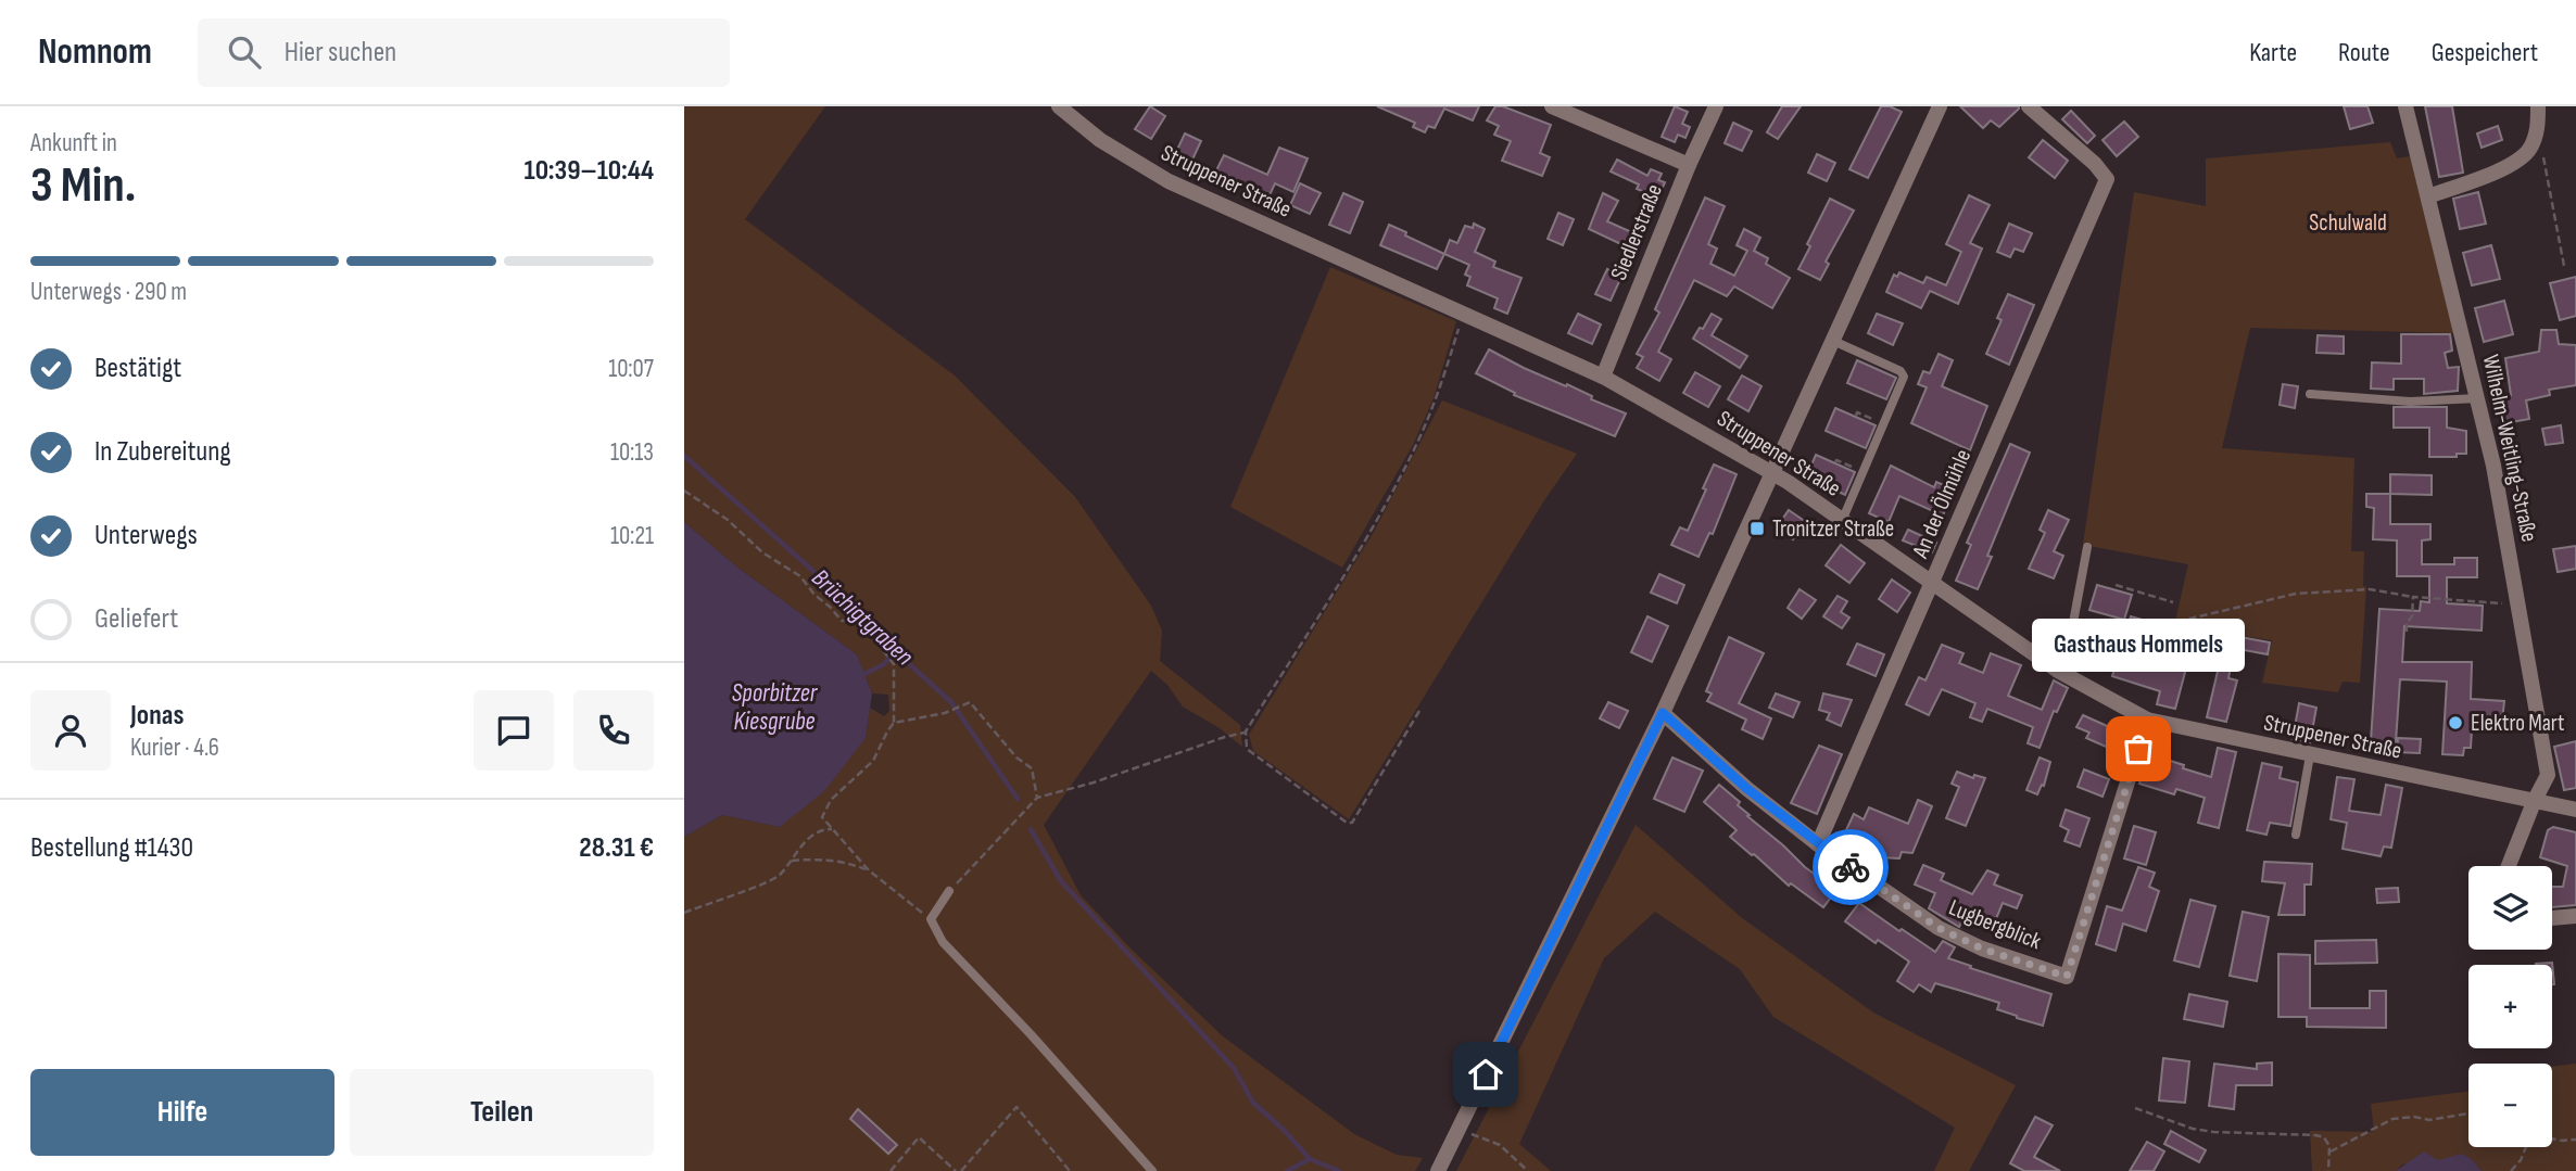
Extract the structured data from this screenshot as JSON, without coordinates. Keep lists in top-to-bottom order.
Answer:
{
  "streets": {
    "street": [
      "Struppener Straße",
      "Siedlerstraße",
      "Wilhelm-Weitling-Straße",
      "An der Ölmühle",
      "Lugbergblick"
    ]
  },
  "crossings": [
    ["Struppener Straße", "Siedlerstraße"],
    ["Struppener Straße", "Wilhelm-Weitling-Straße"],
    ["Struppener Straße", "An der Ölmühle"],
    ["Struppener Straße", "Lugbergblick"],
    ["An der Ölmühle", "Lugbergblick"]
  ],
  "water": ["Brüchigtgraben", "Sporbitzer Kiesgrube"],
  "parks": ["Schulwald"],
  "places": {
    "transit": ["Tronitzer Straße"],
    "other": ["Elektro Mart", "Gasthaus Hommels"]
  },
  "page": {
    "header": "Nomnom",
    "search": "Hier suchen",
    "nav": ["Karte", "Route", "Gespeichert"],
    "heading": ["3 Min.", "Ankunft in", "10:39–10:44"],
    "panel": [
      "Jonas",
      "Kurier · 4.6",
      "Bestellung #1430",
      "28.31 €"
    ],
    "bar": "Unterwegs · 290 m",
    "list": [
      ["Bestätigt", "10:07"],
      ["In Zubereitung", "10:13"],
      ["Unterwegs", "10:21"],
      "Geliefert"
    ],
    "bubble": "Gasthaus Hommels",
    "map_buttons": ["+", "−"],
    "buttons": ["Hilfe", "Teilen"]
  }
}
